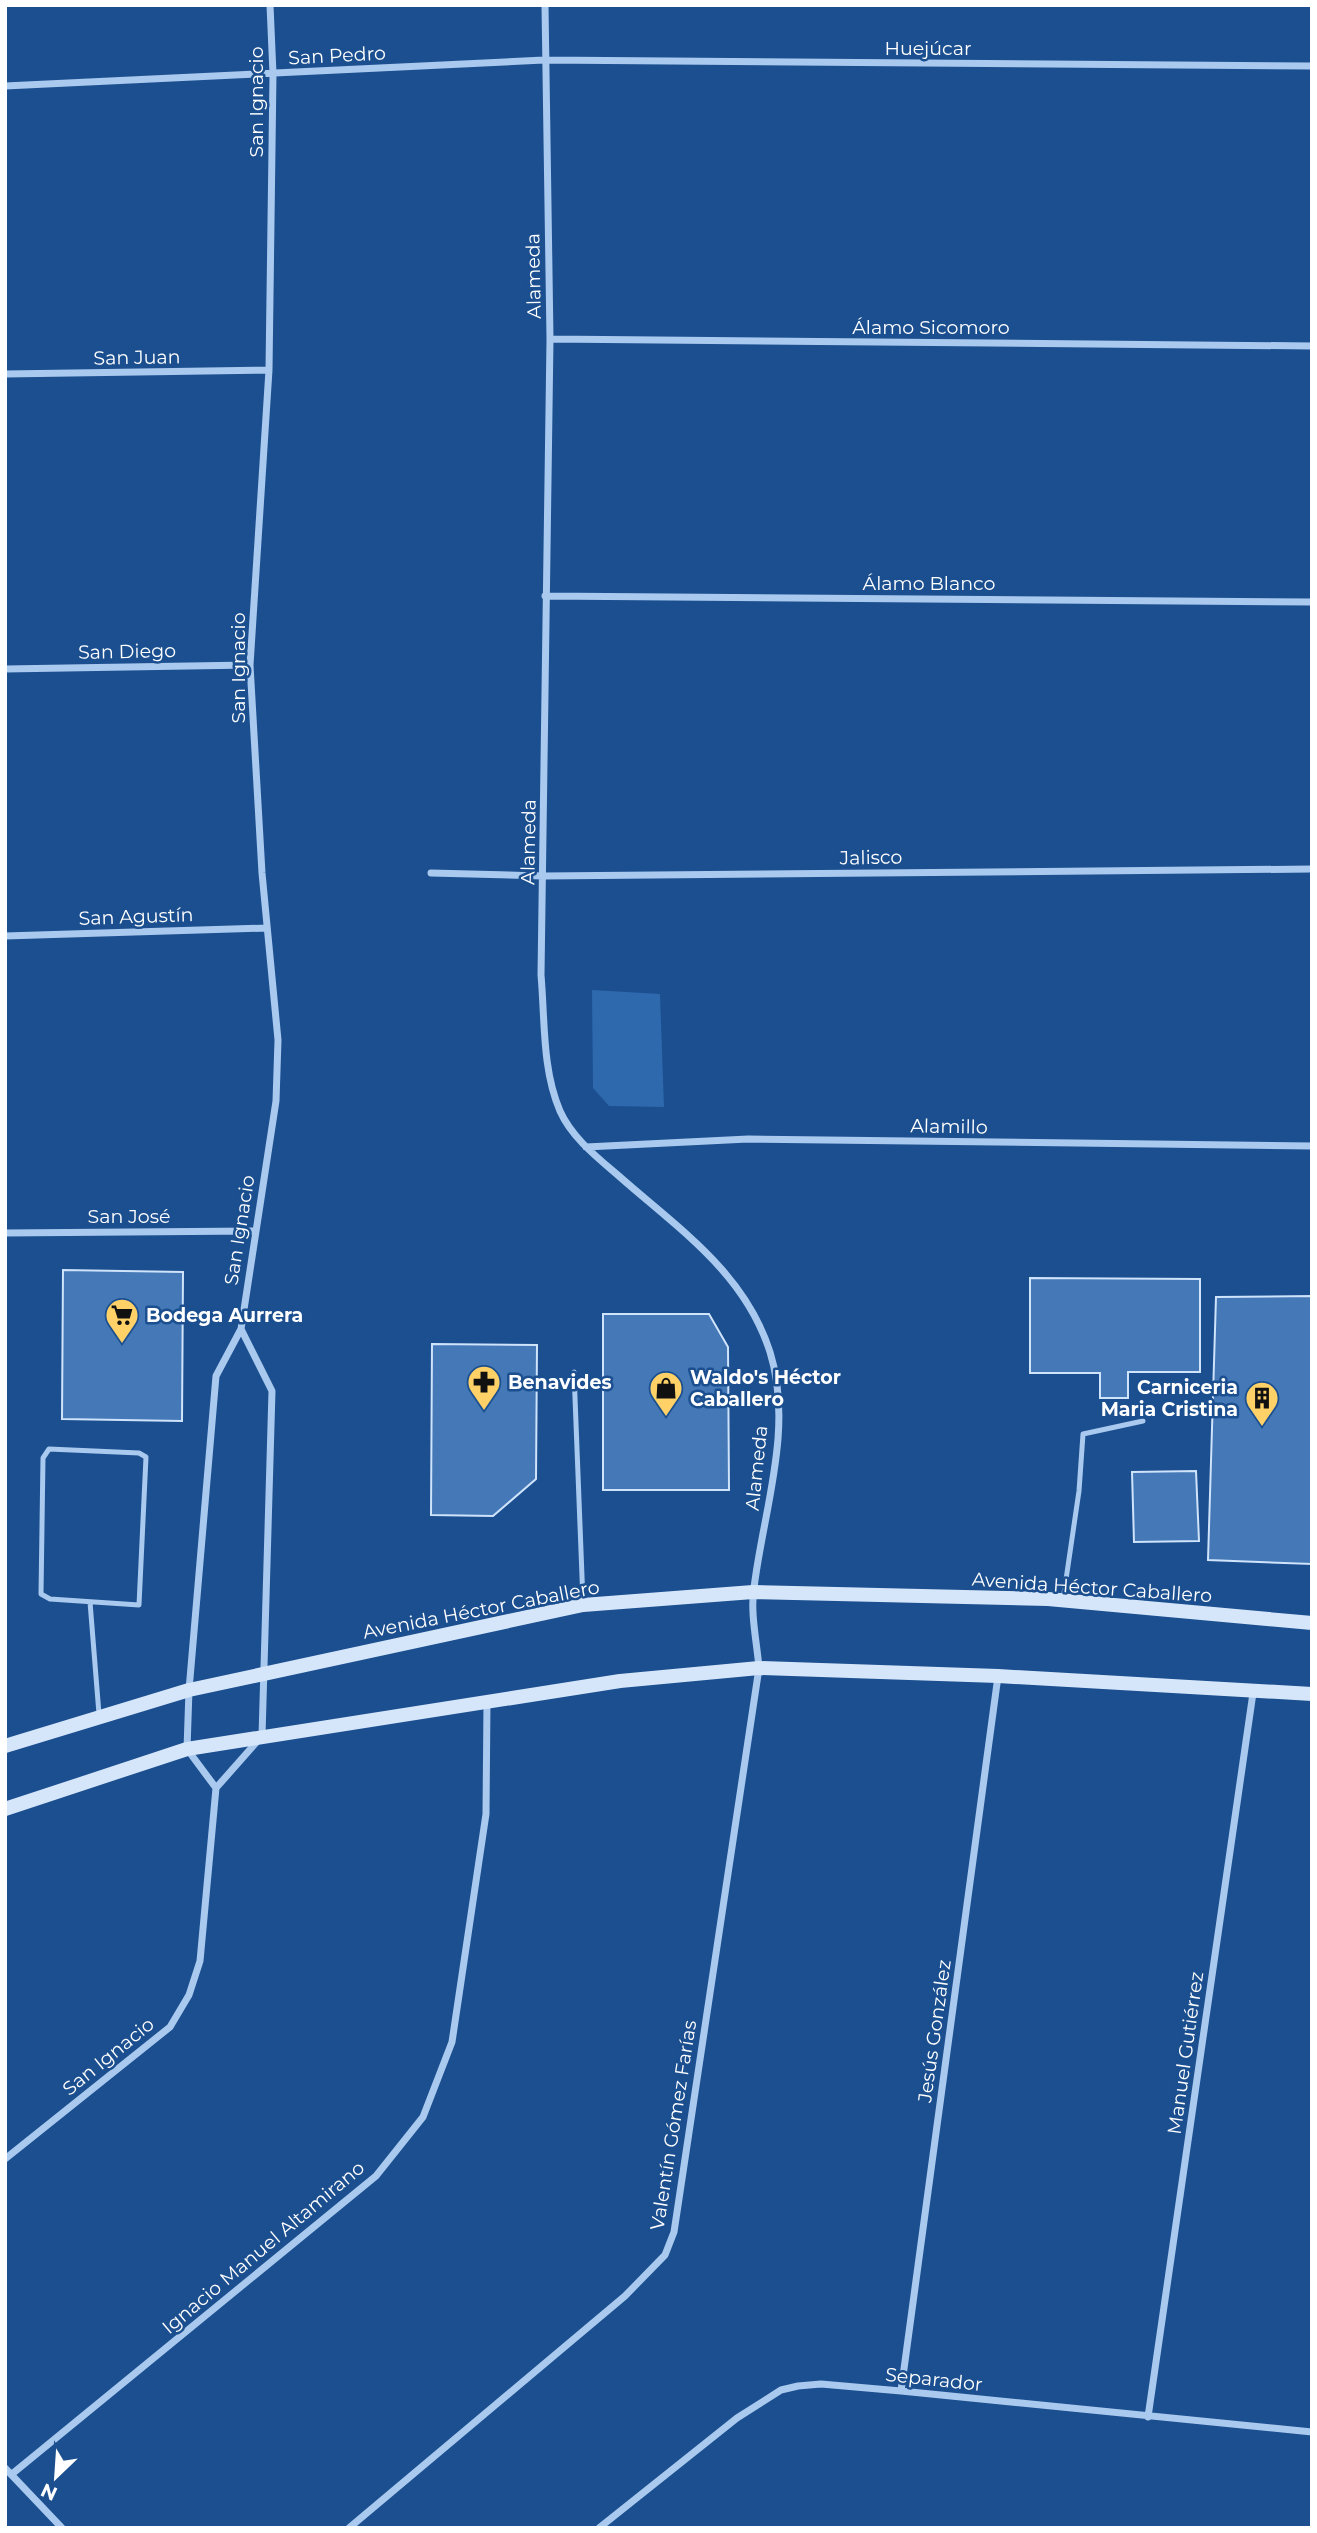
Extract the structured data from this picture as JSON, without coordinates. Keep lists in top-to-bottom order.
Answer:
{
  "streets": {
    "main road": ["Avenida Héctor Caballero"],
    "street": [
      "Huejúcar",
      "San Pedro",
      "San Ignacio",
      "Alameda",
      "Álamo Sicomoro",
      "San Juan",
      "Álamo Blanco",
      "San Diego",
      "Jalisco",
      "San Agustín",
      "Alamillo",
      "San José",
      "Jesús González",
      "Manuel Gutiérrez",
      "Valentín Gómez Farías",
      "Ignacio Manuel Altamirano",
      "Separador"
    ]
  },
  "crossings": [
    ["Huejúcar", "San Pedro"],
    ["Huejúcar", "Alameda"],
    ["San Pedro", "San Ignacio"],
    ["San Pedro", "Alameda"],
    ["San Ignacio", "San Juan"],
    ["San Ignacio", "San Diego"],
    ["San Ignacio", "San Agustín"],
    ["San Ignacio", "San José"],
    ["San Ignacio", "Avenida Héctor Caballero"],
    ["Alameda", "Álamo Sicomoro"],
    ["Alameda", "Álamo Blanco"],
    ["Alameda", "Jalisco"],
    ["Alameda", "Alamillo"],
    ["Alameda", "Avenida Héctor Caballero"],
    ["Alameda", "Valentín Gómez Farías"],
    ["Jesús González", "Separador"],
    ["Manuel Gutiérrez", "Separador"]
  ],
  "places": {
    "supermarket": ["Bodega Aurrera"],
    "pharmacy": ["Benavides"],
    "shop": ["Waldo's Héctor Caballero"],
    "building": ["Carniceria Maria Cristina"]
  },
  "north": "bottom left"
}
